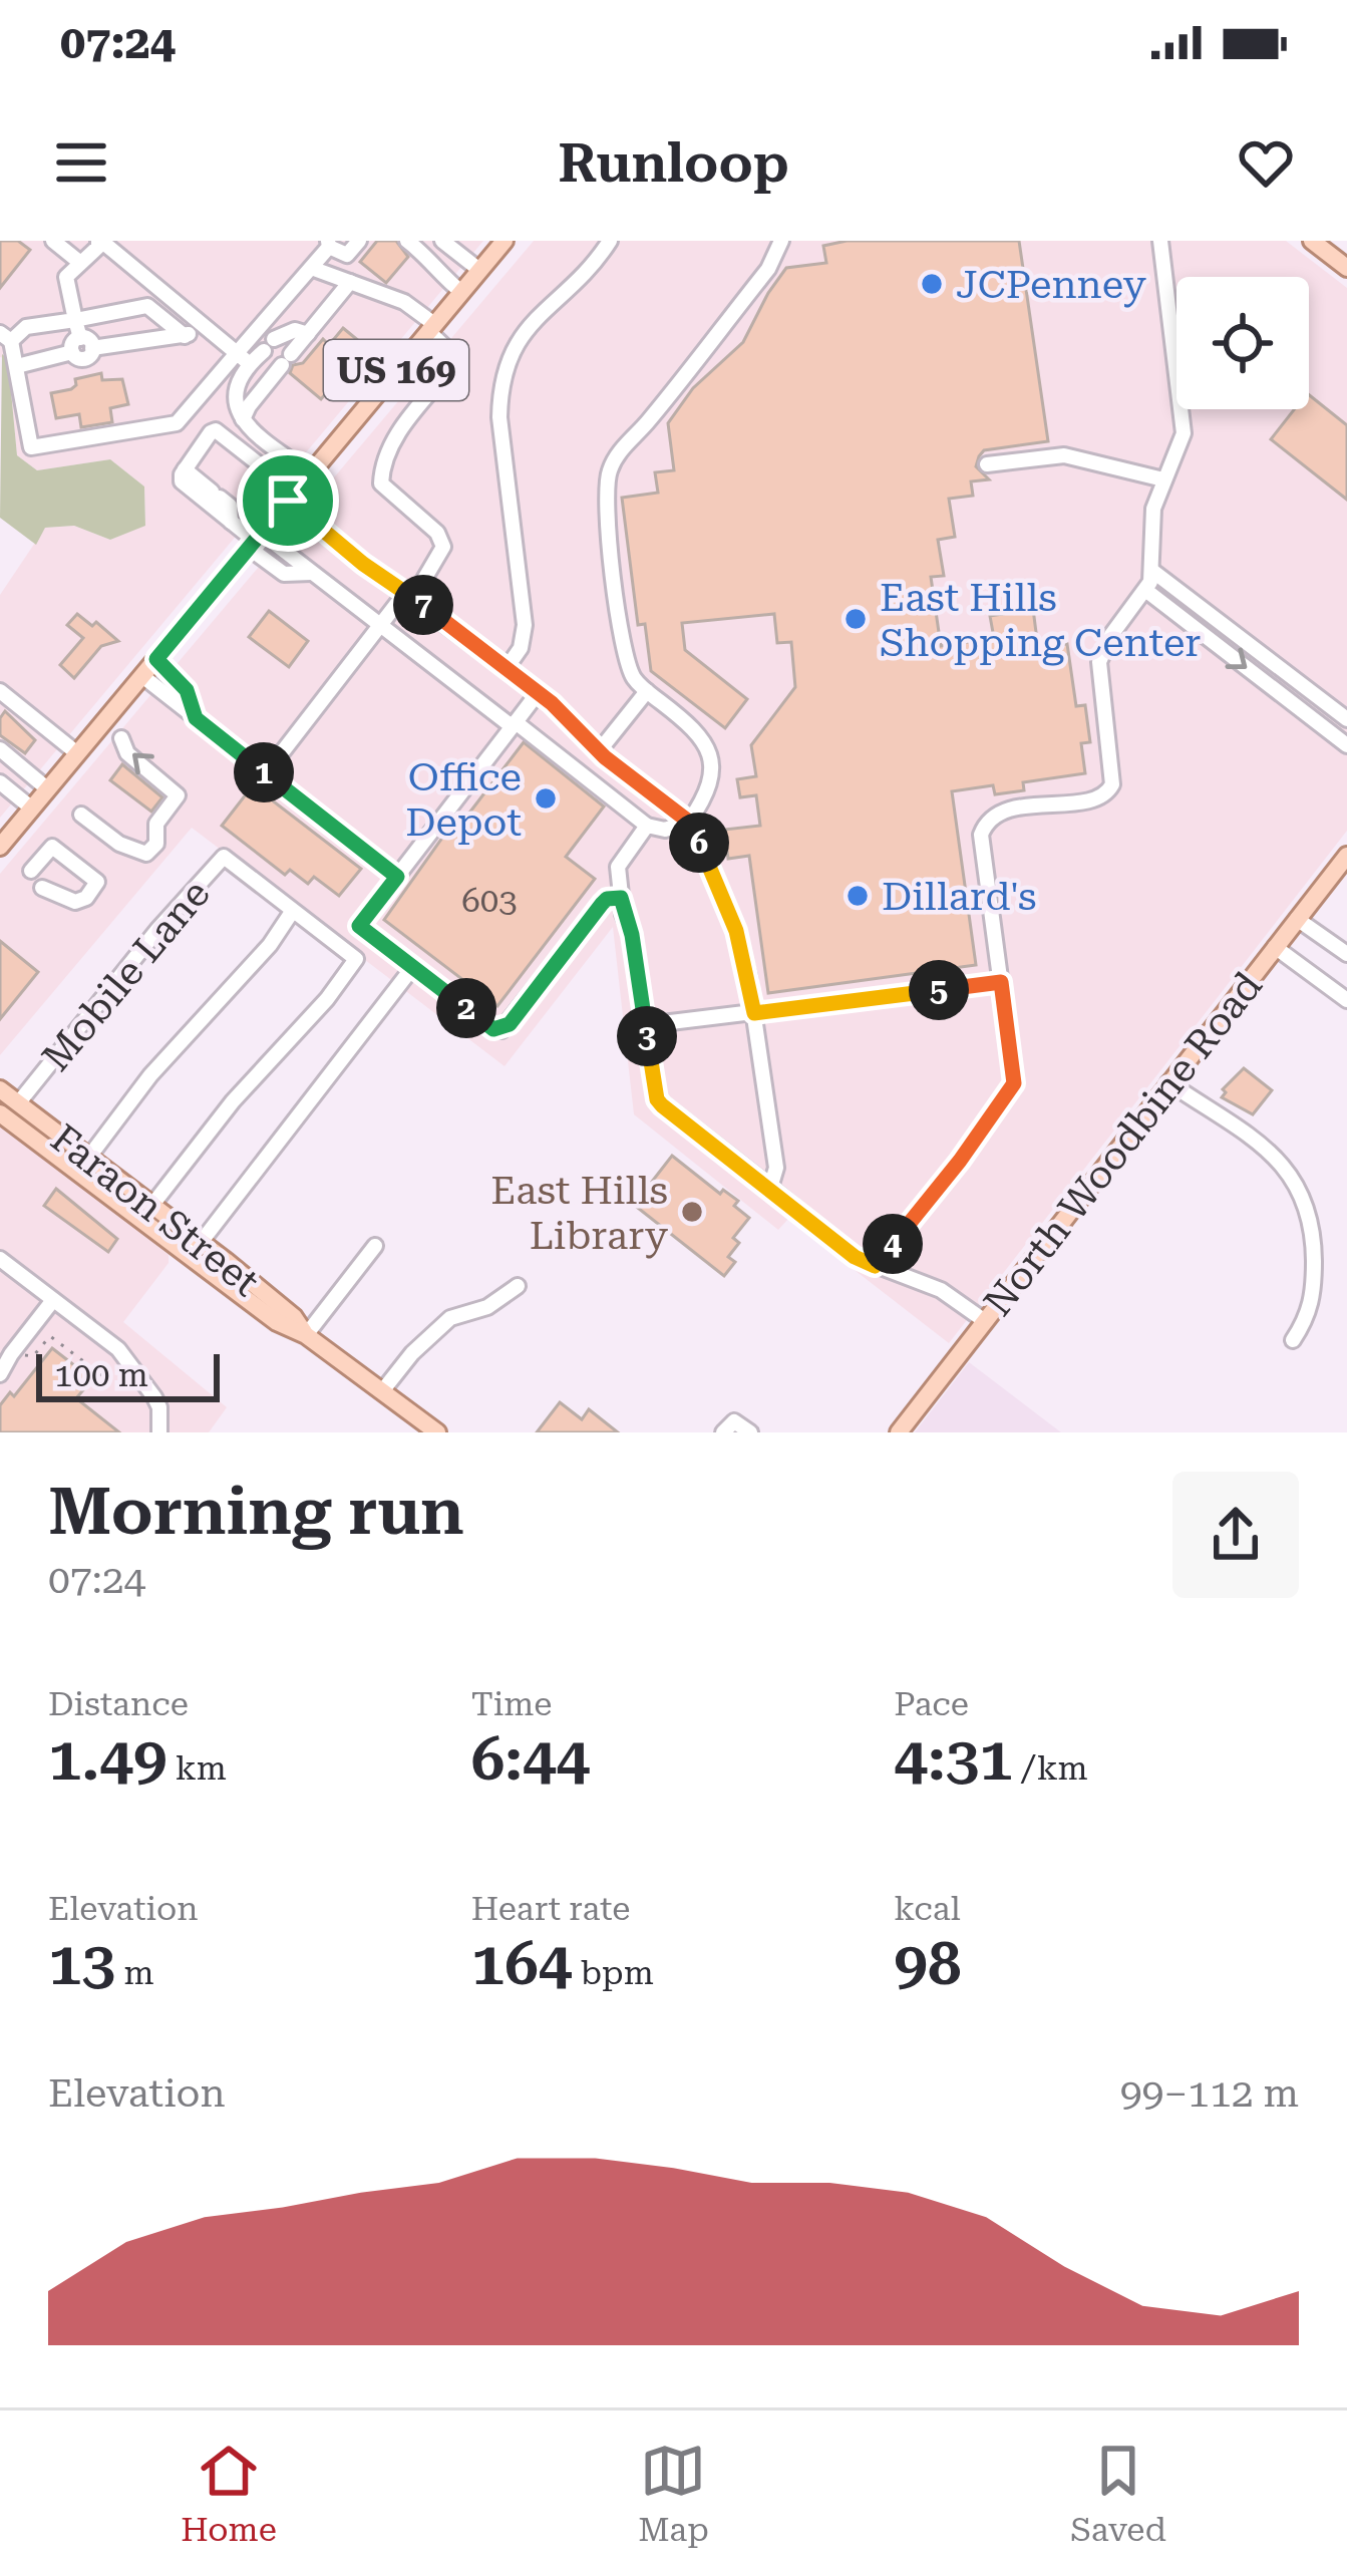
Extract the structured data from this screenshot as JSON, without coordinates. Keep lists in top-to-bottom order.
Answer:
{
  "streets": {
    "main road": ["US 169", "North Woodbine Road", "Faraon Street"],
    "street": ["Mobile Lane"]
  },
  "crossings": [
    ["Mobile Lane", "Faraon Street"]
  ],
  "places": [
    "JCPenney",
    "East Hills Shopping Center",
    "Office Depot",
    "Dillard's",
    "East Hills Library"
  ],
  "house_numbers": ["603"],
  "scale_bar": "100 m",
  "page": {
    "status": "07:24",
    "header": "Runloop",
    "pins": [
      "7",
      "1",
      "6",
      "5",
      "2",
      "3",
      "4"
    ],
    "scale": "100 m",
    "heading": ["Morning run", "07:24"],
    "stats": [
      ["Distance", "1.49 km"],
      ["Time", "6:44"],
      ["Pace", "4:31 /km"],
      ["Elevation", "13 m"],
      ["Heart rate", "164 bpm"],
      ["kcal", "98"]
    ],
    "chart": ["Elevation", "99–112 m"],
    "tabs": ["Home", "Map", "Saved"]
  }
}
